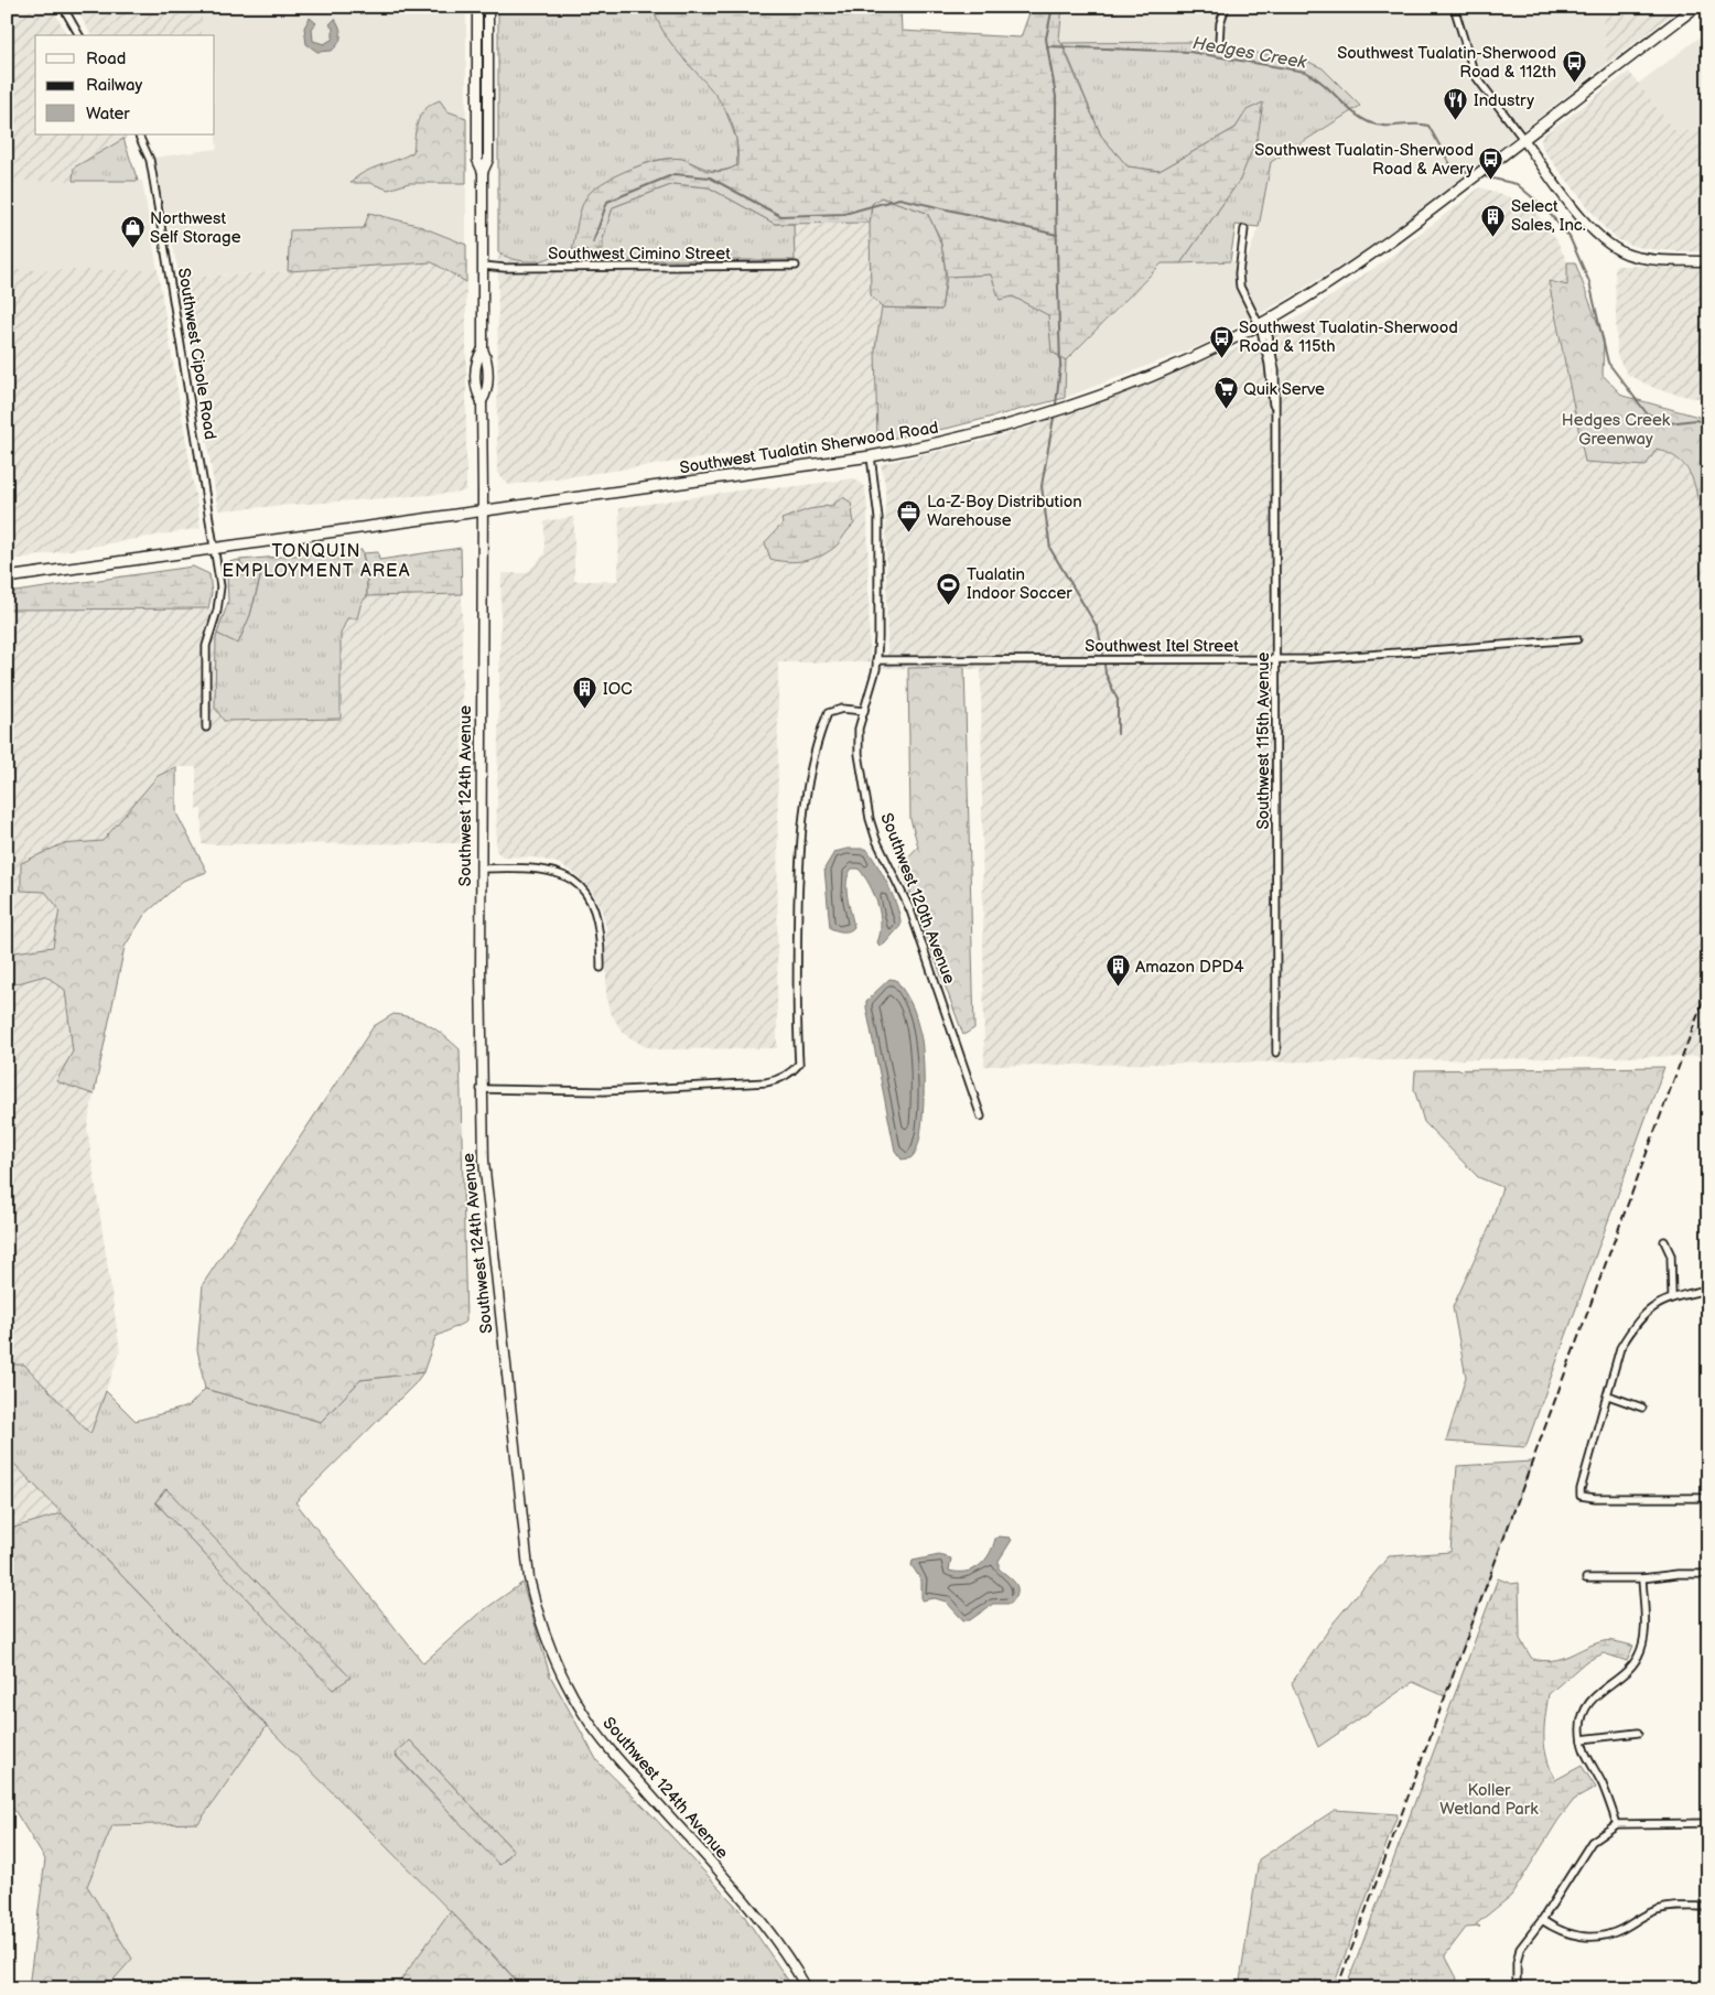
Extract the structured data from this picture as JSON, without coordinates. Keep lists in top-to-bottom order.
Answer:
{
  "streets": {
    "highway": ["Southwest Tualatin Sherwood Road"],
    "main road": ["Southwest 124th Avenue"],
    "street": [
      "Southwest Cimino Street",
      "Southwest Cipole Road",
      "Southwest Itel Street",
      "Southwest 115th Avenue",
      "Southwest 120th Avenue"
    ]
  },
  "crossings": [
    ["Southwest Cimino Street", "Southwest 124th Avenue"],
    ["Southwest Cipole Road", "Southwest Tualatin Sherwood Road"],
    ["Southwest Tualatin Sherwood Road", "Southwest 115th Avenue"],
    ["Southwest Tualatin Sherwood Road", "Southwest 124th Avenue"],
    ["Southwest Tualatin Sherwood Road", "Southwest 120th Avenue"],
    ["Southwest Itel Street", "Southwest 115th Avenue"],
    ["Southwest Itel Street", "Southwest 120th Avenue"]
  ],
  "districts": ["TONQUIN EMPLOYMENT AREA"],
  "water": ["Hedges Creek"],
  "parks": ["Hedges Creek Greenway", "Koller Wetland Park"],
  "places": {
    "bus stop": ["Southwest Tualatin-Sherwood Road & 112th", "Southwest Tualatin-Sherwood Road & Avery", "Southwest Tualatin-Sherwood Road & 115th"],
    "restaurant": ["Industry"],
    "building": ["Select Sales, Inc.", "IOC", "Amazon DPD4"],
    "shop": ["Northwest Self Storage"],
    "supermarket": ["Quik Serve"],
    "office": ["La-Z-Boy Distribution Warehouse"],
    "sports": ["Tualatin Indoor Soccer"]
  },
  "legend": ["Road", "Railway", "Water"]
}
